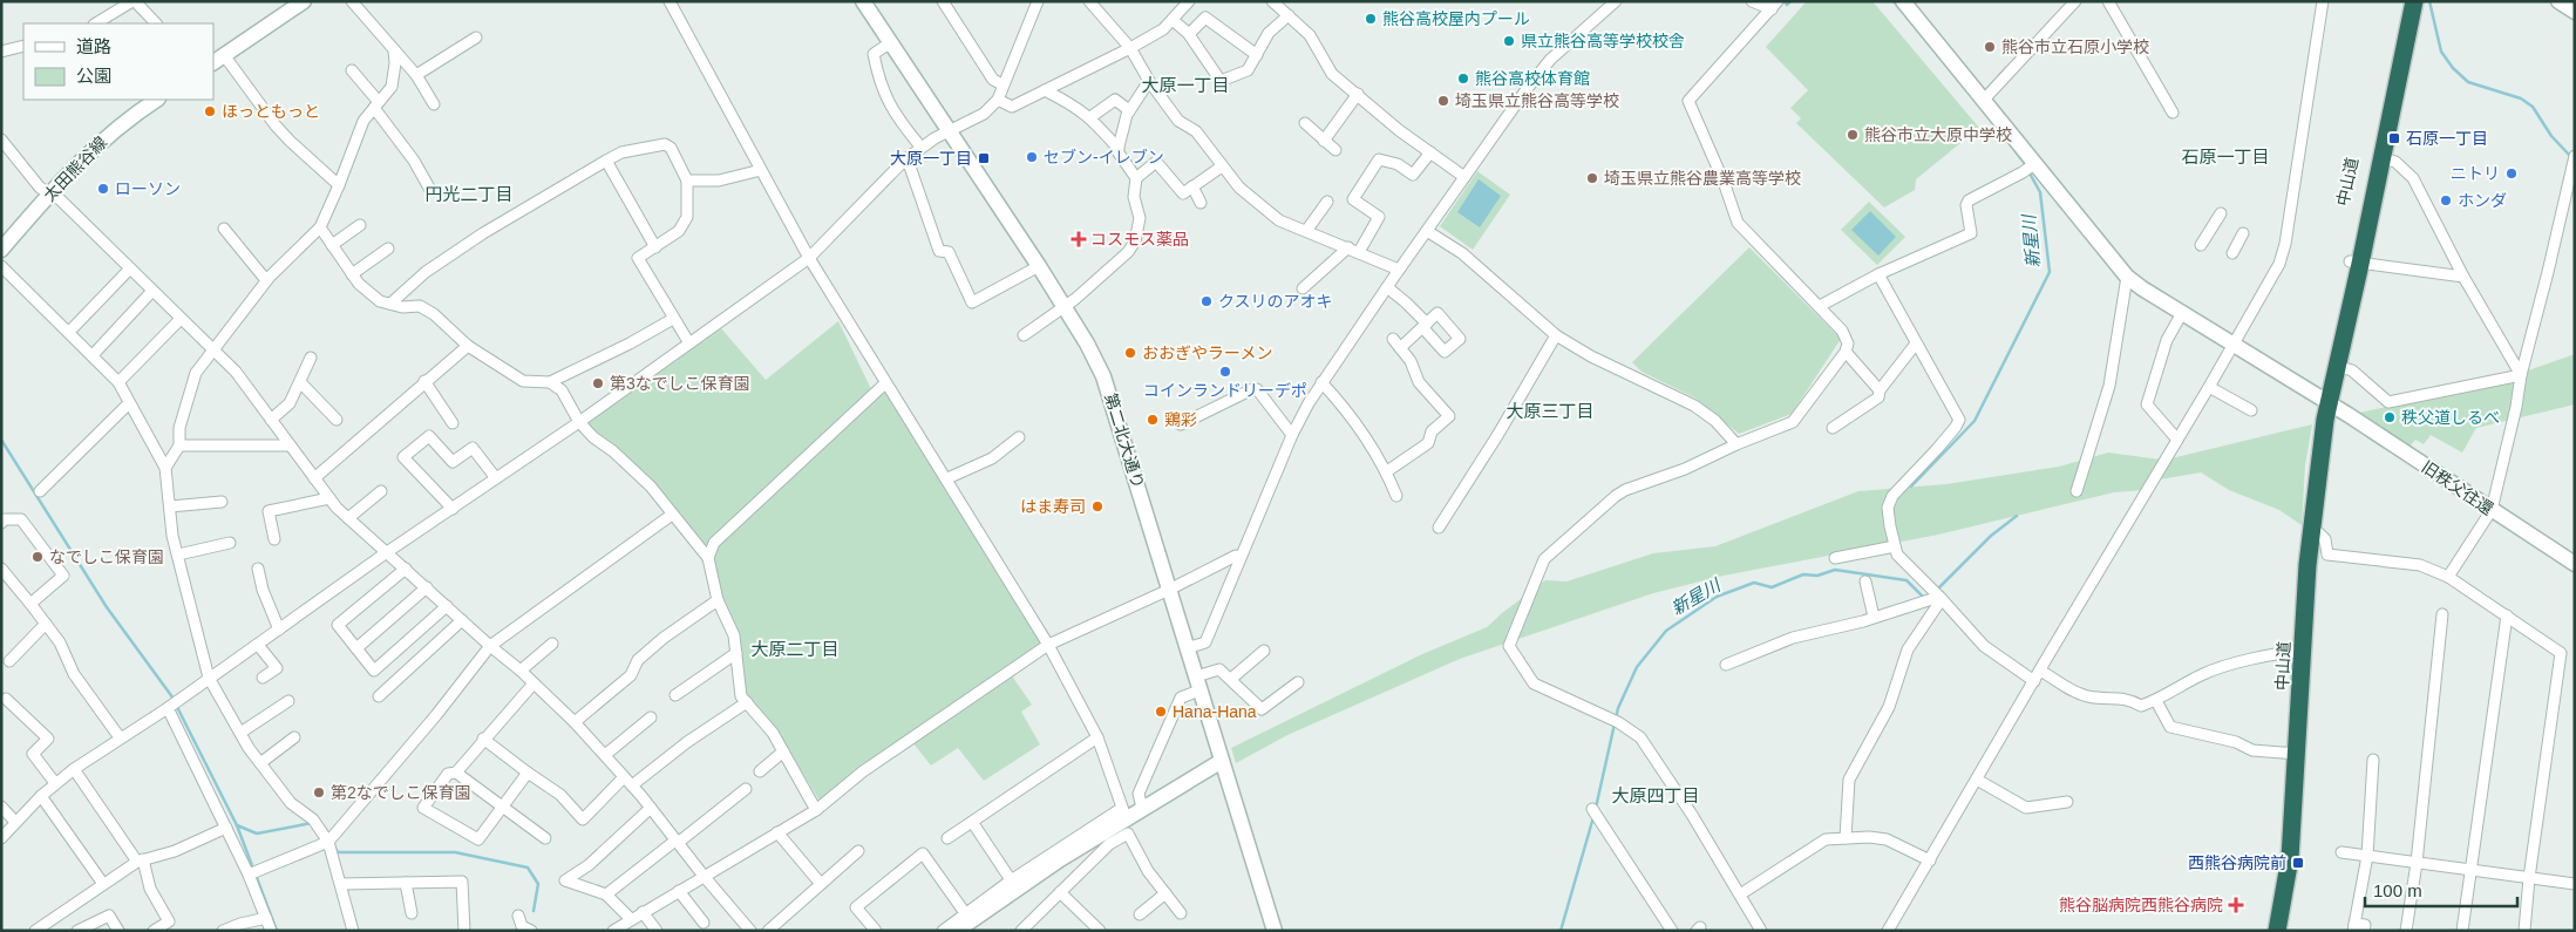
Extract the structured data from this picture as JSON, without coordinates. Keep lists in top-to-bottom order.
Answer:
{
  "streets": {
    "highway": ["中山道"],
    "street": ["太田熊谷線", "第二北大通り", "旧秩父往還"]
  },
  "crossings": [
    ["中山道", "旧秩父往還"]
  ],
  "districts": [
    "大原一丁目",
    "石原一丁目",
    "円光二丁目",
    "大原三丁目",
    "大原二丁目",
    "大原四丁目"
  ],
  "water": ["新星川"],
  "places": {
    "other": [
      "熊谷高校屋内プール",
      "県立熊谷高等学校校舎",
      "熊谷市立石原小学校",
      "熊谷高校体育館",
      "埼玉県立熊谷高等学校",
      "ほっともっと",
      "熊谷市立大原中学校",
      "セブン-イレブン",
      "ニトリ",
      "埼玉県立熊谷農業高等学校",
      "ローソン",
      "ホンダ",
      "クスリのアオキ",
      "おおぎやラーメン",
      "コインランドリーデポ",
      "第3なでしこ保育園",
      "秩父道しるべ",
      "鶏彩",
      "はま寿司",
      "なでしこ保育園",
      "Hana-Hana",
      "第2なでしこ保育園"
    ],
    "transit": ["石原一丁目", "大原一丁目", "西熊谷病院前"],
    "health": ["コスモス薬品", "熊谷脳病院西熊谷病院"]
  },
  "legend": ["道路", "公園"],
  "scale_bar": "100 m"
}
